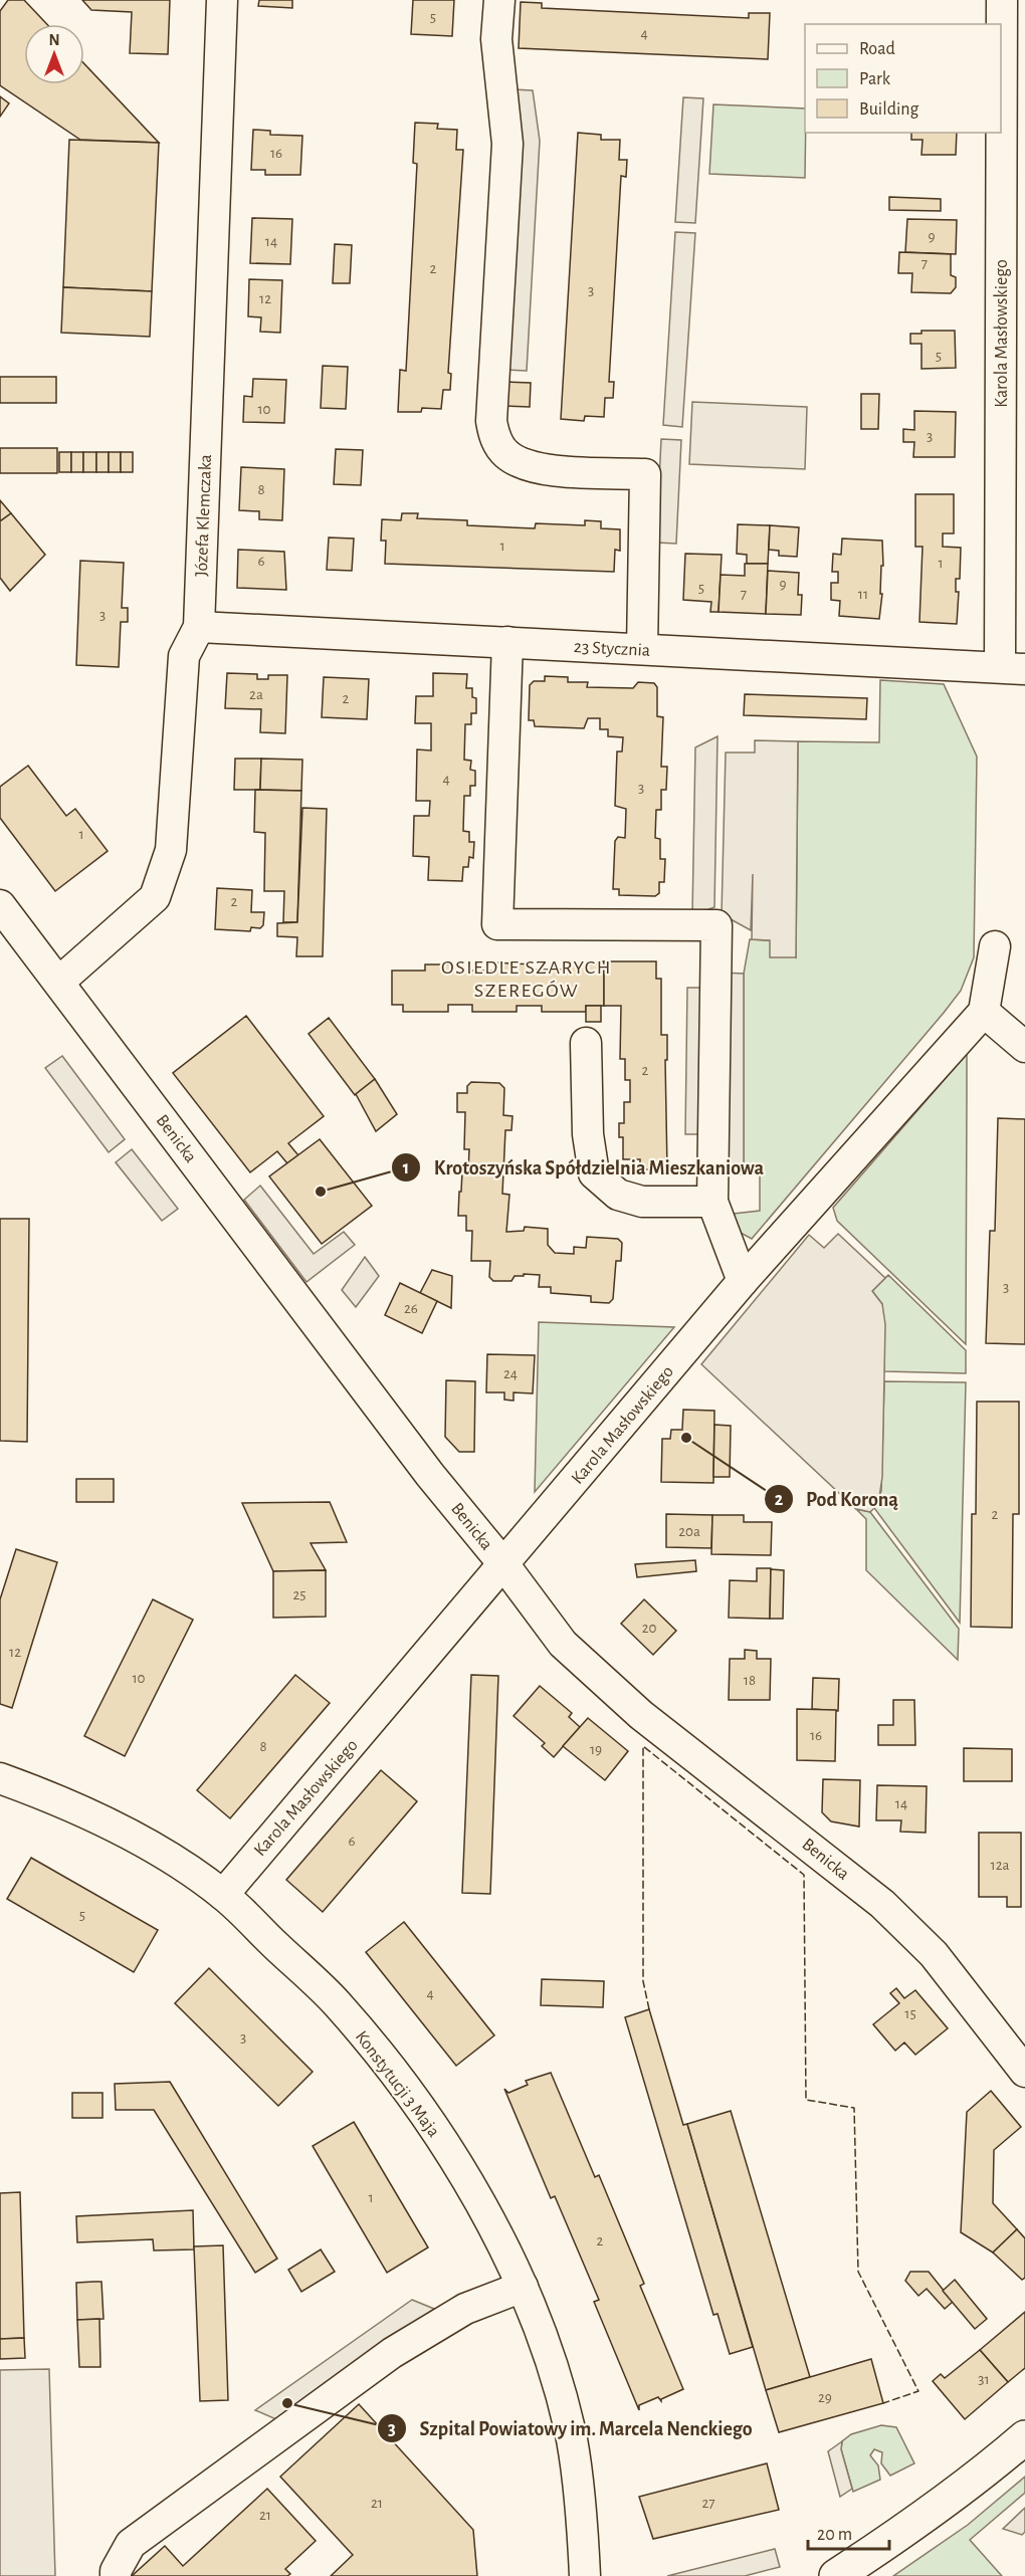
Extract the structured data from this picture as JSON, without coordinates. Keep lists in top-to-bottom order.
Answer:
{
  "streets": {
    "street": [
      "Karola Masłowskiego",
      "Józefa Klemczaka",
      "23 Stycznia",
      "Benicka",
      "Konstytucji 3 Maja"
    ]
  },
  "crossings": [
    ["Karola Masłowskiego", "23 Stycznia"],
    ["Karola Masłowskiego", "Benicka"],
    ["Karola Masłowskiego", "Konstytucji 3 Maja"],
    ["Józefa Klemczaka", "23 Stycznia"],
    ["Józefa Klemczaka", "Benicka"]
  ],
  "districts": ["OSIEDLE SZARYCH SZEREGÓW"],
  "places": ["Krotoszyńska Spółdzielnia Mieszkaniowa", "Pod Koroną", "Szpital Powiatowy im. Marcela Nenckiego"],
  "house_numbers": [
    "5",
    "4",
    "16",
    "9",
    "14",
    "7",
    "2",
    "3",
    "12",
    "5",
    "10",
    "3",
    "8",
    "1",
    "6",
    "1",
    "9",
    "5",
    "7",
    "11",
    "3",
    "2a",
    "2",
    "4",
    "3",
    "1",
    "2",
    "2",
    "3",
    "26",
    "24",
    "2",
    "20a",
    "25",
    "20",
    "12",
    "10",
    "18",
    "16",
    "8",
    "19",
    "14",
    "6",
    "12a",
    "5",
    "4",
    "15",
    "3",
    "1",
    "2",
    "31",
    "29",
    "21",
    "27",
    "21"
  ],
  "legend": ["Road", "Park", "Building"],
  "scale_bar": "20 m",
  "north": "top"
}
